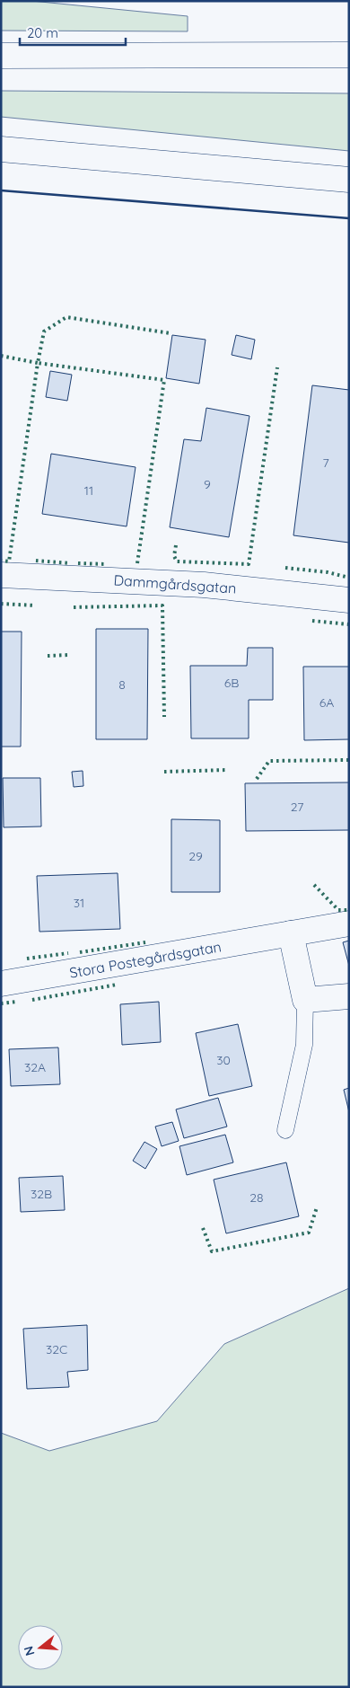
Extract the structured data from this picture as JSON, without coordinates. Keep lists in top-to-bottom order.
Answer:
{
  "streets": {
    "main road": ["Dammgårdsgatan", "Stora Postegårdsgatan"]
  },
  "house_numbers": [
    "7",
    "9",
    "11",
    "6B",
    "8",
    "6A",
    "27",
    "29",
    "31",
    "30",
    "32A",
    "32B",
    "28",
    "32C"
  ],
  "scale_bar": "20 m",
  "north": "left"
}
